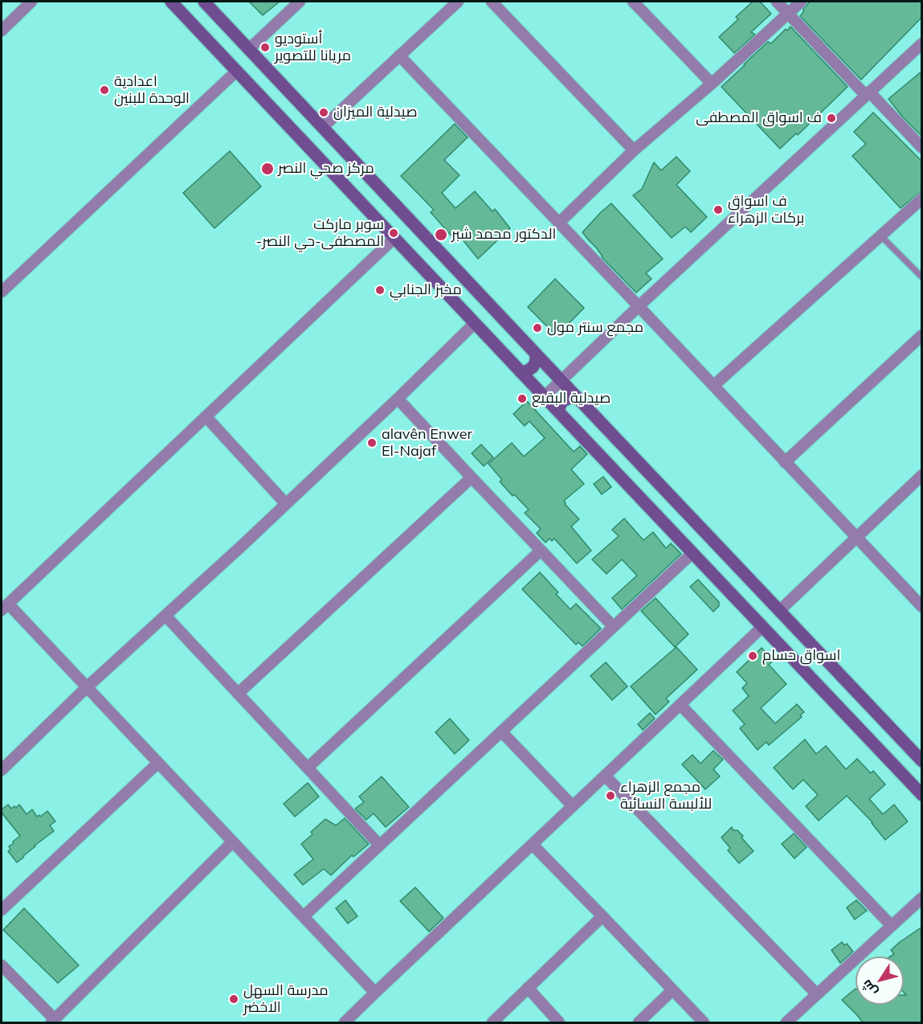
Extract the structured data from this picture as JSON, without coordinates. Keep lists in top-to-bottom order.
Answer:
{
  "places": [
    "أستوديو مريانا للتصوير",
    "اعدادية الوحدة للبنين",
    "صيدلية الميزان",
    "ف اسواق المصطفى",
    "مركز صحي النصر",
    "ف اسواق بركات الزهراء",
    "سوبر ماركت -المصطفى-حي النصر",
    "الدكتور محمد شبر",
    "مخبز الجنابي",
    "مجمع سنتر مول",
    "صيدلية البقيع",
    "alavên Enwer El-Najaf",
    "اسواق حسام",
    "مجمع الزهراء للألبسة النسائية",
    "مدرسة السهل الاخضر"
  ],
  "north": "bottom left"
}
